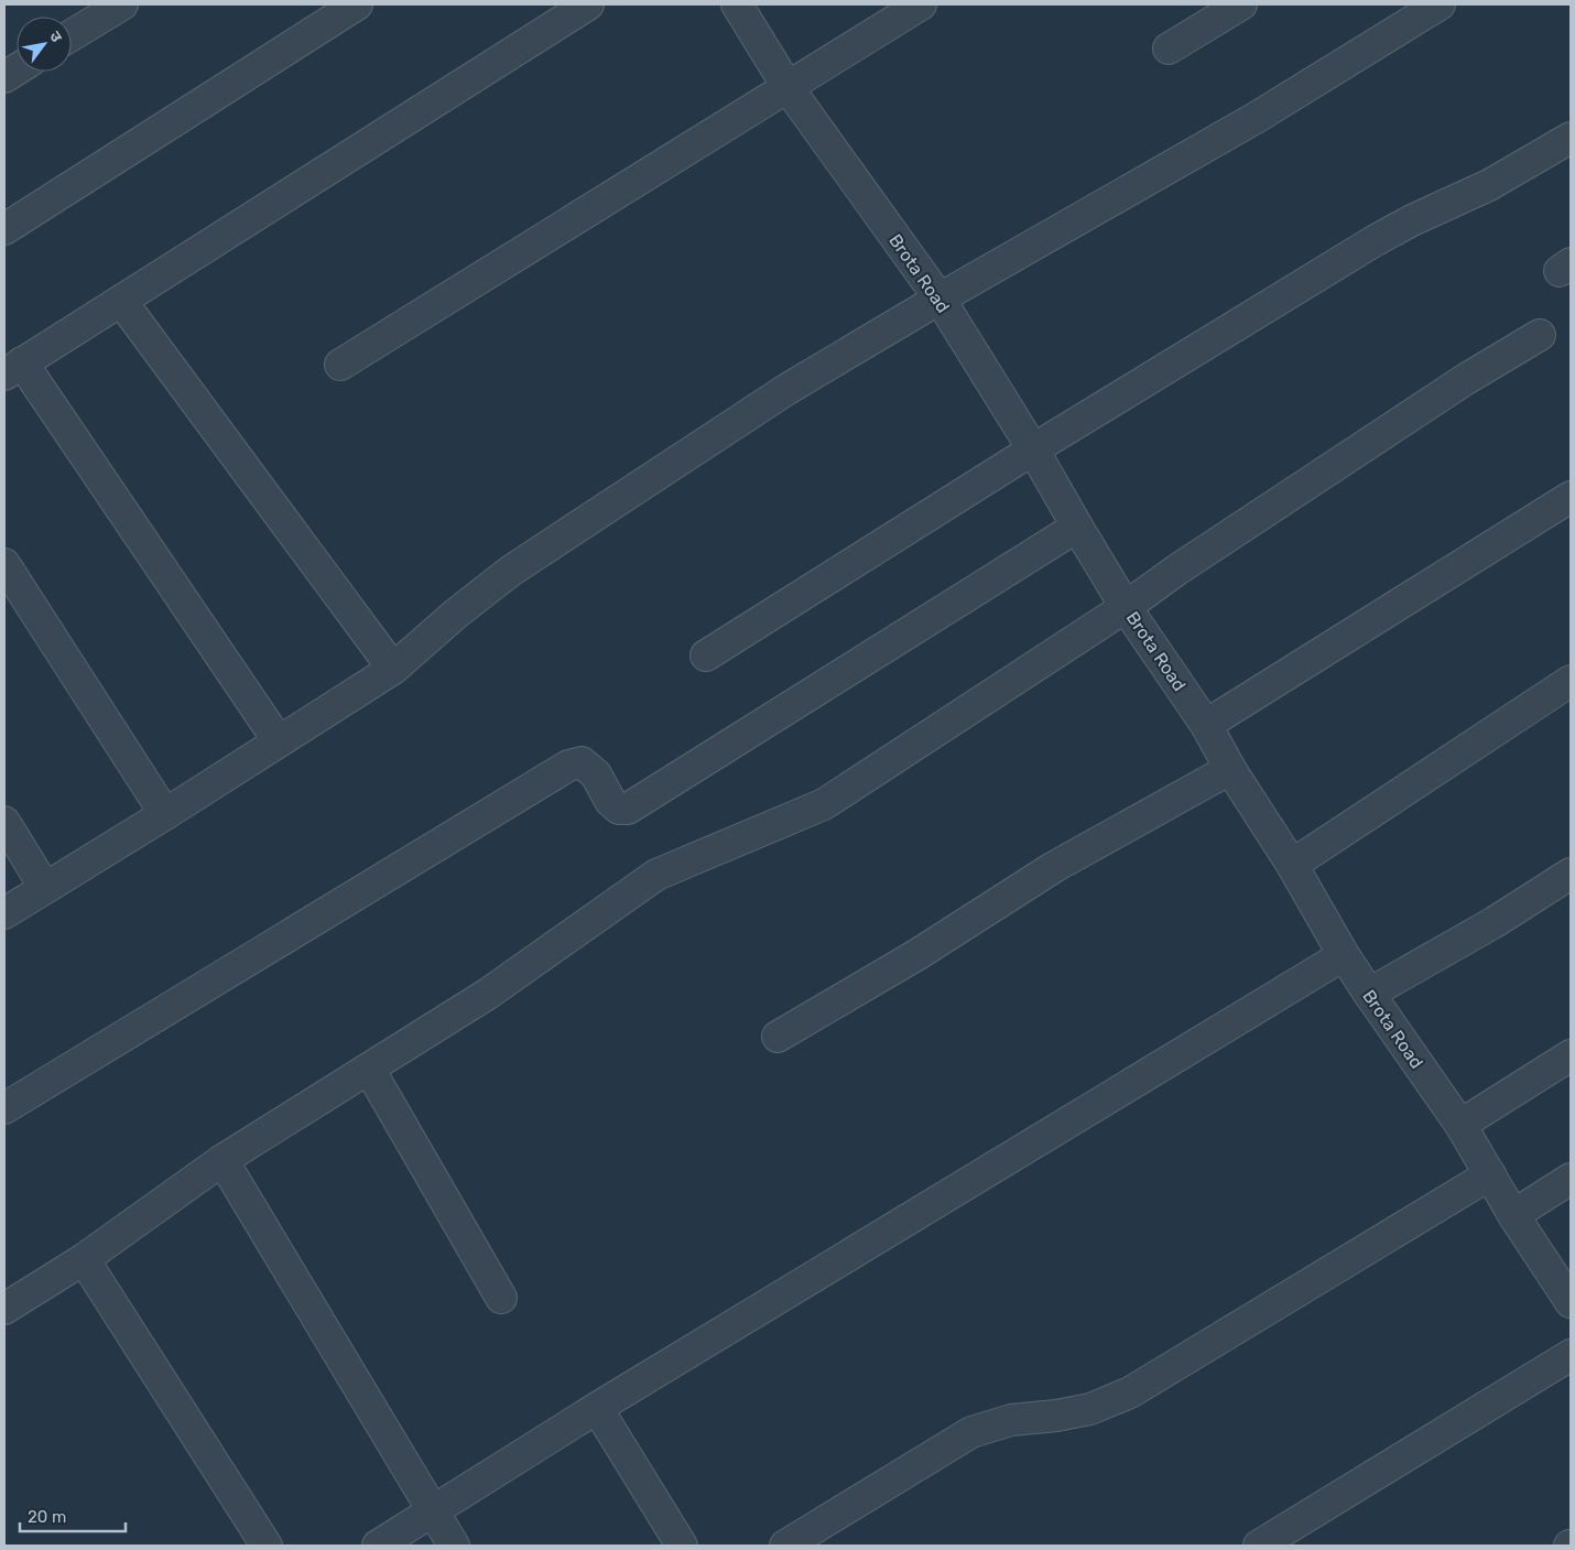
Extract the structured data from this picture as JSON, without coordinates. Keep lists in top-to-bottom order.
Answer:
{
  "streets": {
    "street": ["Brota Road"]
  },
  "scale_bar": "20 m",
  "north": "top right"
}
